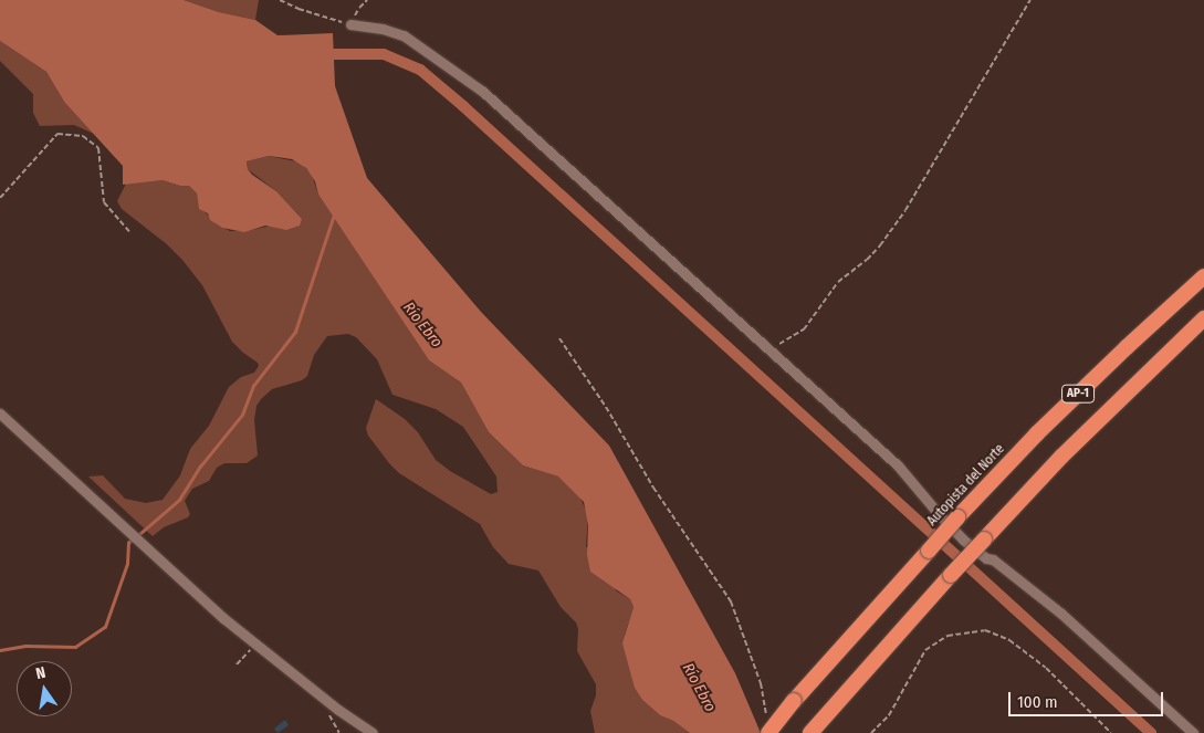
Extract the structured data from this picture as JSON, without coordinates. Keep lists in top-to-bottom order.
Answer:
{
  "streets": {
    "highway": ["AP-1", "Autopista del Norte"]
  },
  "water": ["Río Ebro"],
  "scale_bar": "100 m",
  "north": "top"
}
